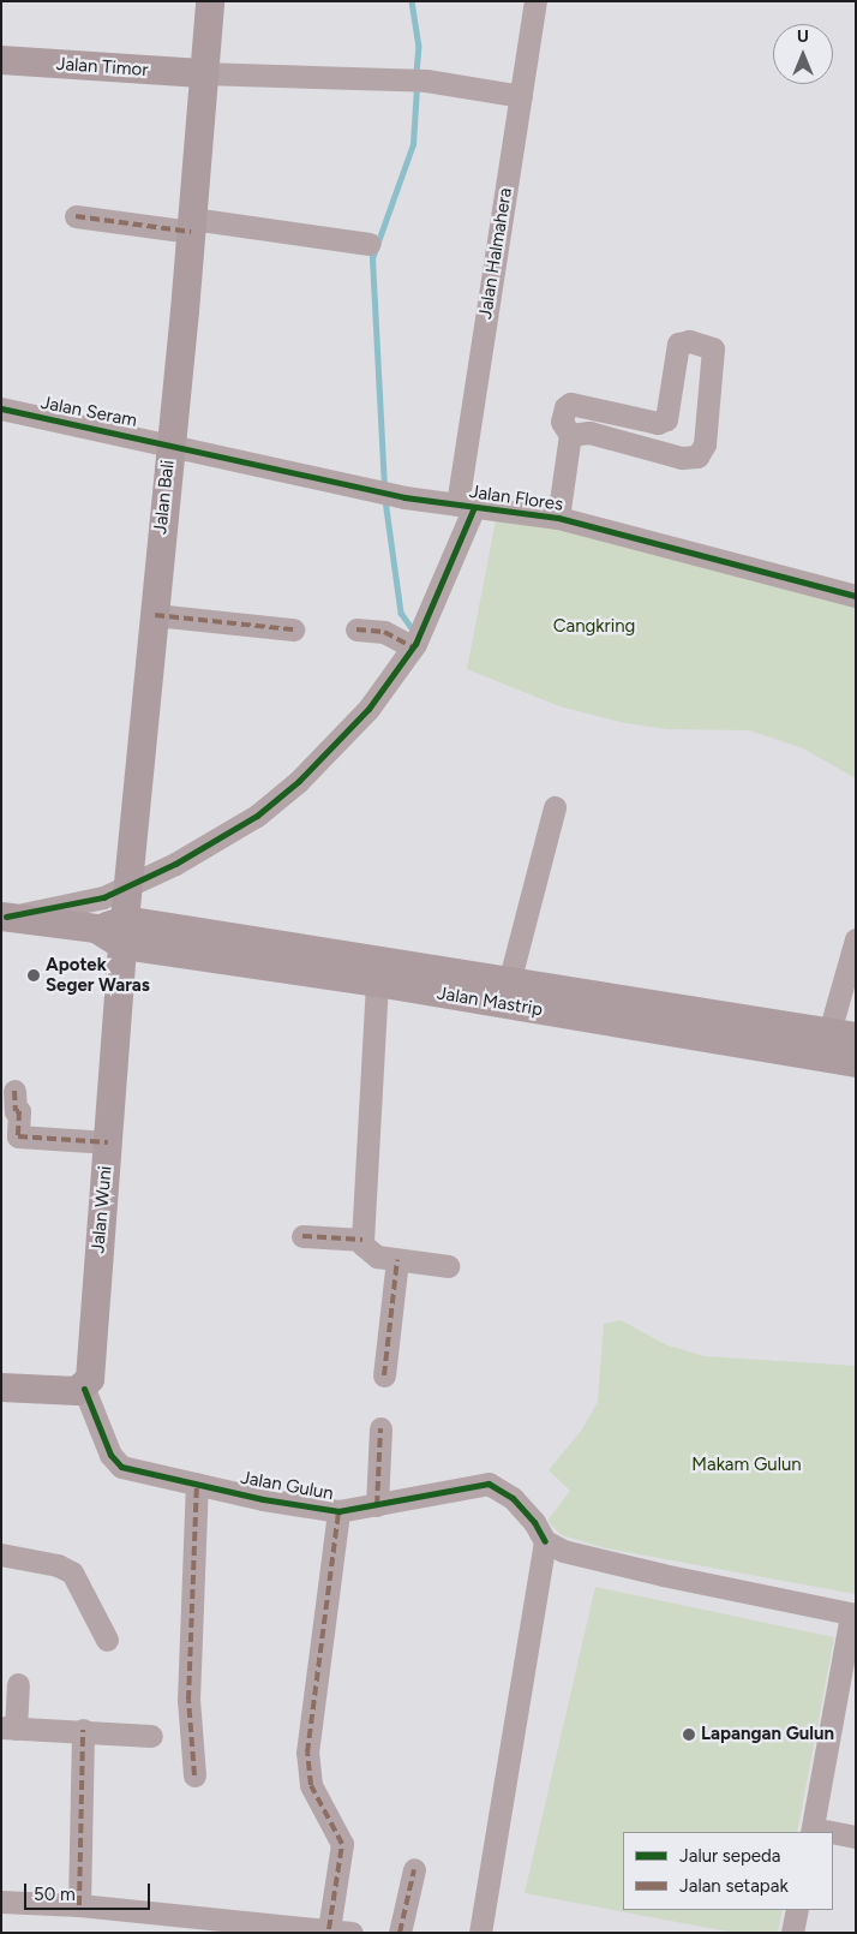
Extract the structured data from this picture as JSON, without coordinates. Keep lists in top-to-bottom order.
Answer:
{
  "streets": {
    "main road": [
      "Jalan Timor",
      "Jalan Bali",
      "Jalan Mastrip",
      "Jalan Wuni"
    ],
    "street": [
      "Jalan Halmahera",
      "Jalan Seram",
      "Jalan Flores",
      "Jalan Gulun"
    ]
  },
  "crossings": [
    ["Jalan Timor", "Jalan Bali"],
    ["Jalan Halmahera", "Jalan Bali"],
    ["Jalan Halmahera", "Jalan Flores"],
    ["Jalan Seram", "Jalan Bali"],
    ["Jalan Seram", "Jalan Flores"],
    ["Jalan Bali", "Jalan Flores"],
    ["Jalan Bali", "Jalan Mastrip"],
    ["Jalan Bali", "Jalan Wuni"],
    ["Jalan Mastrip", "Jalan Wuni"],
    ["Jalan Wuni", "Jalan Gulun"]
  ],
  "parks": ["Cangkring", "Makam Gulun"],
  "places": ["Apotek Seger Waras", "Lapangan Gulun"],
  "legend": ["Jalur sepeda", "Jalan setapak"],
  "scale_bar": "50 m",
  "north": "top"
}
